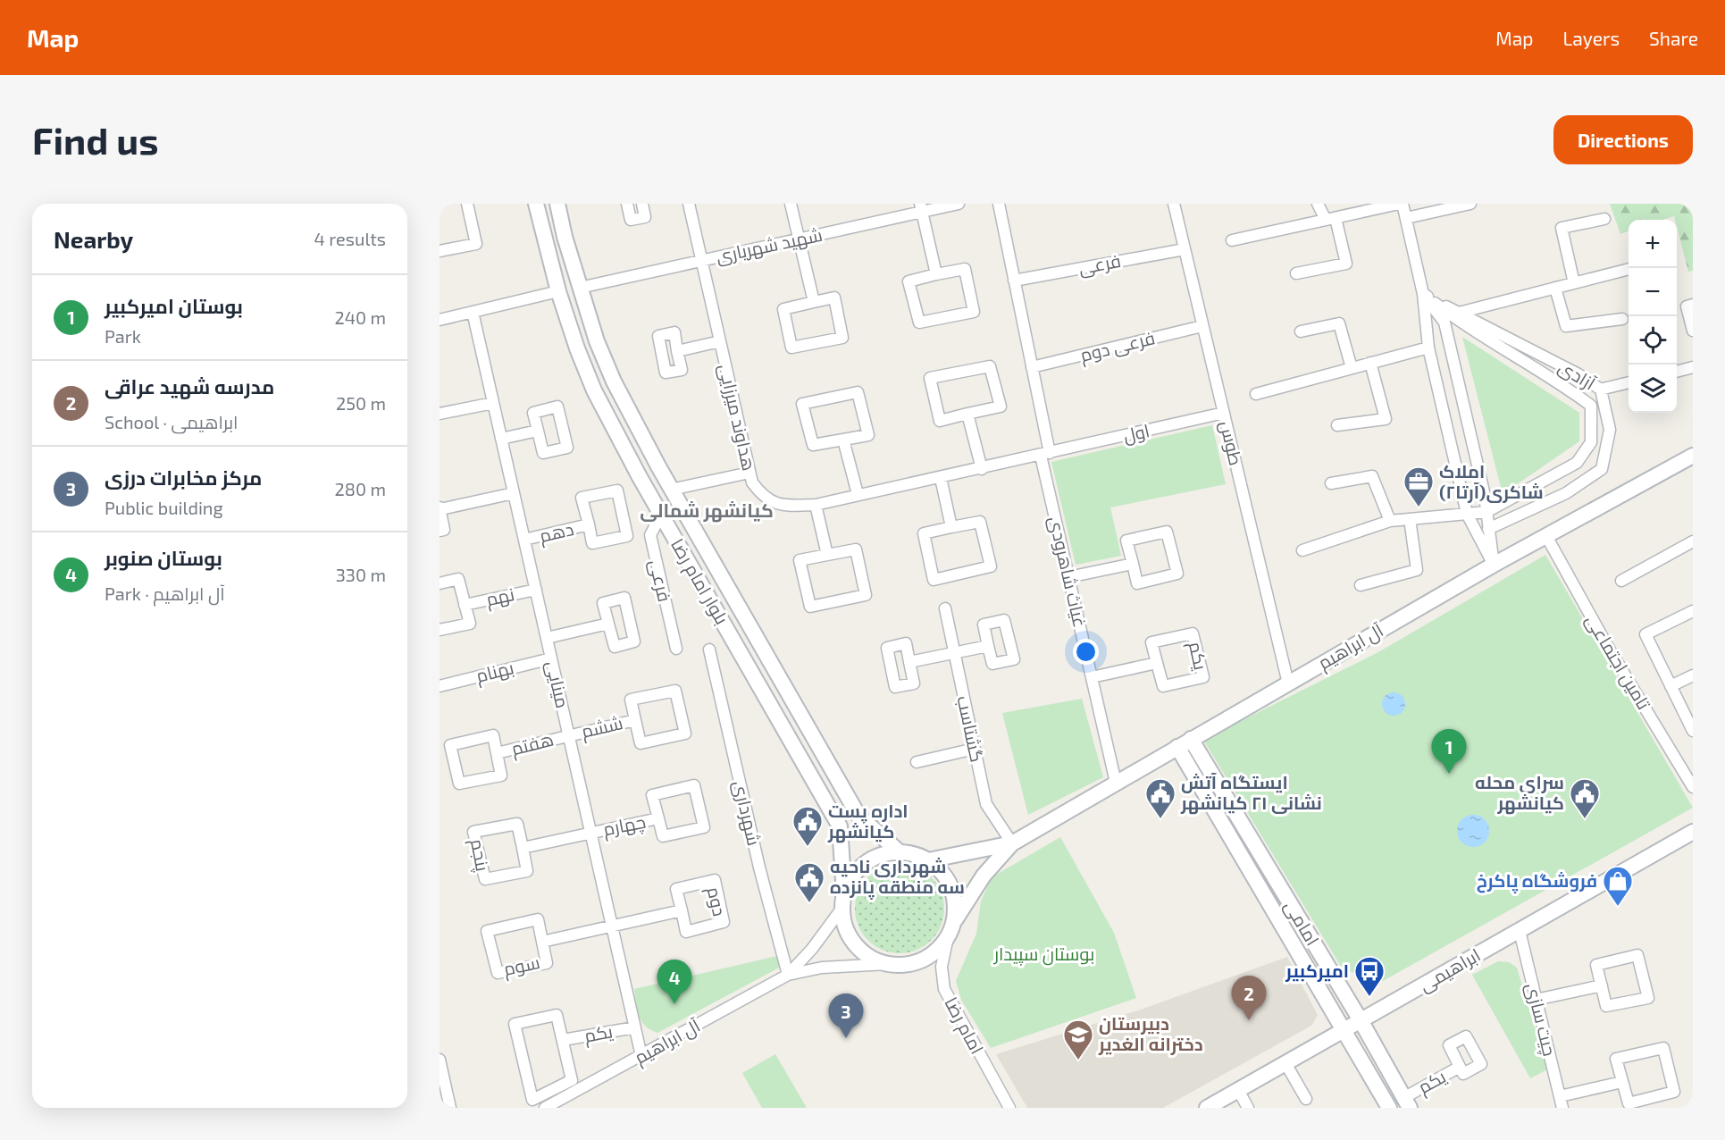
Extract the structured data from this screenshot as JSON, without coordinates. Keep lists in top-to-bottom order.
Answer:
{
  "streets": {
    "main road": [
      "بلوار امام رضا",
      "آل ابراهیم",
      "امامی",
      "ابراهیمی"
    ],
    "street": [
      "شهید شهریاری",
      "فرعی",
      "فرعی دوم",
      "آزادی",
      "هداوند میرزایی",
      "اول",
      "طوس",
      "دهم",
      "غیاث شاهرودی",
      "نهم",
      "یکم",
      "تامین اجتماعی",
      "بهنام",
      "مینایی",
      "ششم",
      "گشتاسب",
      "هفتم",
      "شهرداری",
      "چهارم",
      "پنجم",
      "دوم",
      "سوم",
      "چیت سازی",
      "امام رضا"
    ]
  },
  "crossings": [
    ["شهید شهریاری", "هداوند میرزایی"],
    ["شهید شهریاری", "بلوار امام رضا"],
    ["فرعی", "طوس"],
    ["فرعی", "غیاث شاهرودی"],
    ["فرعی", "بلوار امام رضا"],
    ["فرعی دوم", "طوس"],
    ["فرعی دوم", "غیاث شاهرودی"],
    ["هداوند میرزایی", "اول"],
    ["هداوند میرزایی", "غیاث شاهرودی"],
    ["اول", "طوس"],
    ["اول", "غیاث شاهرودی"],
    ["طوس", "آل ابراهیم"],
    ["دهم", "مینایی"],
    ["غیاث شاهرودی", "آل ابراهیم"],
    ["بلوار امام رضا", "امام رضا"],
    ["نهم", "مینایی"],
    ["آل ابراهیم", "تامین اجتماعی"],
    ["آل ابراهیم", "مینایی"],
    ["آل ابراهیم", "گشتاسب"],
    ["آل ابراهیم", "شهرداری"],
    ["آل ابراهیم", "امامی"],
    ["یکم", "مینایی"],
    ["یکم", "امامی"],
    ["بهنام", "مینایی"],
    ["مینایی", "ششم"],
    ["مینایی", "هفتم"],
    ["مینایی", "چهارم"],
    ["مینایی", "دوم"],
    ["مینایی", "سوم"],
    ["ششم", "هفتم"],
    ["دوم", "سوم"],
    ["امامی", "ابراهیمی"],
    ["ابراهیمی", "چیت سازی"]
  ],
  "districts": ["کیانشهر شمالی"],
  "parks": ["بوستان سپیدار"],
  "places": {
    "office": ["املاک شاکری(آرتا۲)"],
    "public building": [
      "ایستگاه آتش نشانی ۲۱ کیانشهر",
      "سرای محله کیانشهر",
      "اداره پست کیانشهر",
      "شهرداری ناحیه سه منطقه پانزده"
    ],
    "shop": ["فروشگاه پاکرخ"],
    "bus stop": ["امیرکبیر"],
    "school or university": ["دبیرستان دخترانه الغدیر"]
  },
  "page": {
    "header": "Map",
    "nav": ["Map", "Layers", "Share"],
    "buttons": "Directions",
    "title": "Find us",
    "heading": ["Nearby", "4 results"],
    "map_buttons": ["+", "−"],
    "list": [
      {
        "mark": "1",
        "name": "بوستان امیرکبیر",
        "note": "Park",
        "value": "240 m"
      },
      {
        "mark": "2",
        "name": "مدرسه شهید عراقی",
        "note": "School · ابراهیمی",
        "value": "250 m"
      },
      {
        "mark": "3",
        "name": "مرکز مخابرات درزی",
        "note": "Public building",
        "value": "280 m"
      },
      {
        "mark": "4",
        "name": "بوستان صنوبر",
        "note": "Park · آل ابراهیم",
        "value": "330 m"
      }
    ],
    "pins": [
      "1",
      "4",
      "2",
      "3"
    ]
  }
}
